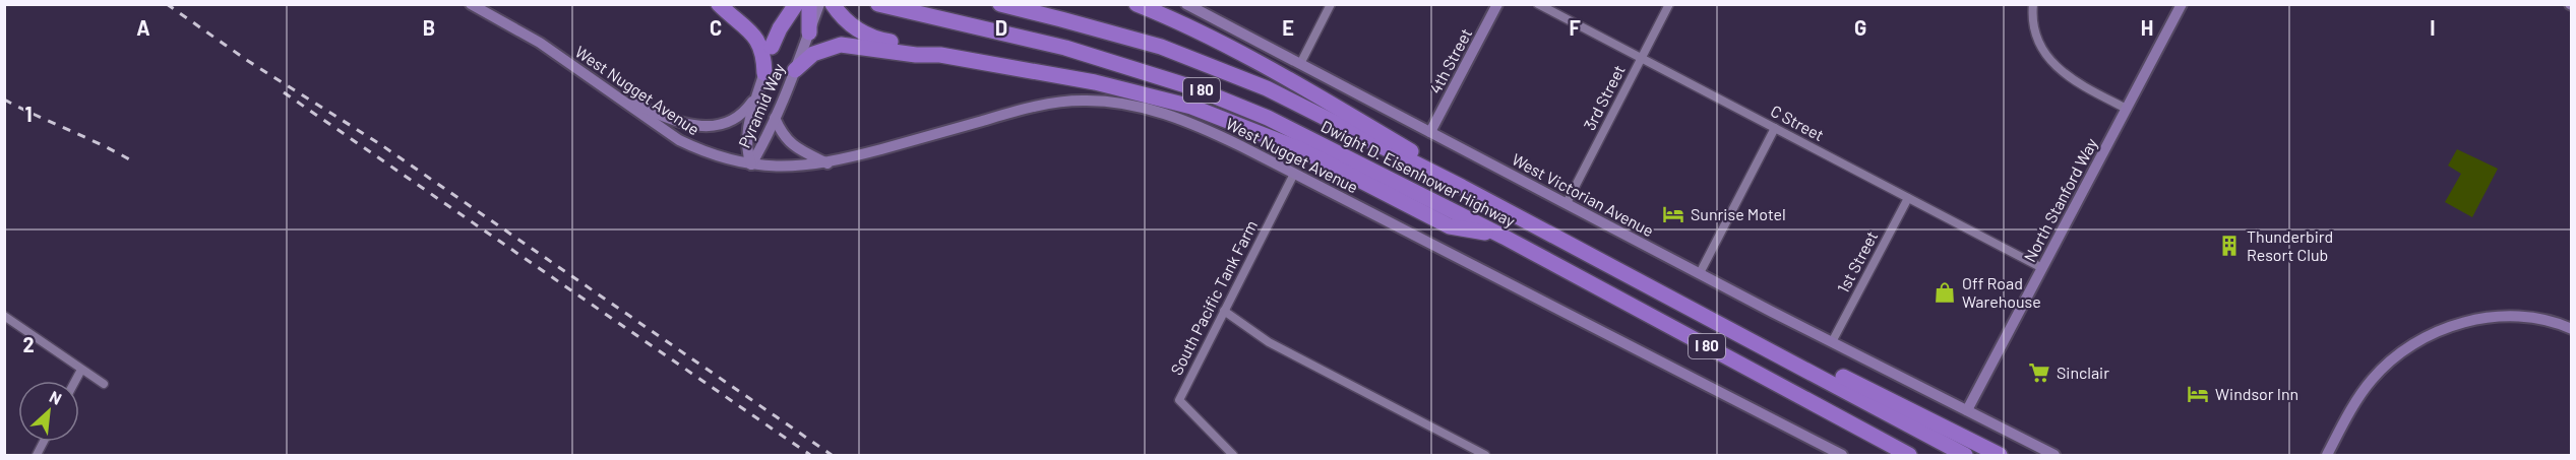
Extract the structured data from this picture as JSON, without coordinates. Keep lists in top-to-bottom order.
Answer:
{
  "streets": {
    "highway": ["I 80", "Dwight D. Eisenhower Highway"],
    "street": [
      "4th Street",
      "West Nugget Avenue",
      "3rd Street",
      "Pyramid Way",
      "C Street",
      "West Victorian Avenue",
      "North Stanford Way",
      "1st Street",
      "South Pacific Tank Farm"
    ]
  },
  "crossings": [
    ["4th Street", "West Victorian Avenue"],
    ["West Nugget Avenue", "Pyramid Way"],
    ["West Nugget Avenue", "South Pacific Tank Farm"],
    ["3rd Street", "C Street"],
    ["3rd Street", "West Victorian Avenue"],
    ["C Street", "North Stanford Way"],
    ["C Street", "1st Street"],
    ["West Victorian Avenue", "North Stanford Way"],
    ["West Victorian Avenue", "1st Street"]
  ],
  "places": {
    "hotel": ["Sunrise Motel", "Windsor Inn"],
    "building": ["Thunderbird Resort Club"],
    "shop": ["Off Road Warehouse"],
    "supermarket": ["Sinclair"]
  },
  "north": "top right",
  "grid": {
    "columns": [
      "A",
      "B",
      "C",
      "D",
      "E",
      "F",
      "G",
      "H",
      "I"
    ],
    "rows": ["1", "2"]
  }
}
